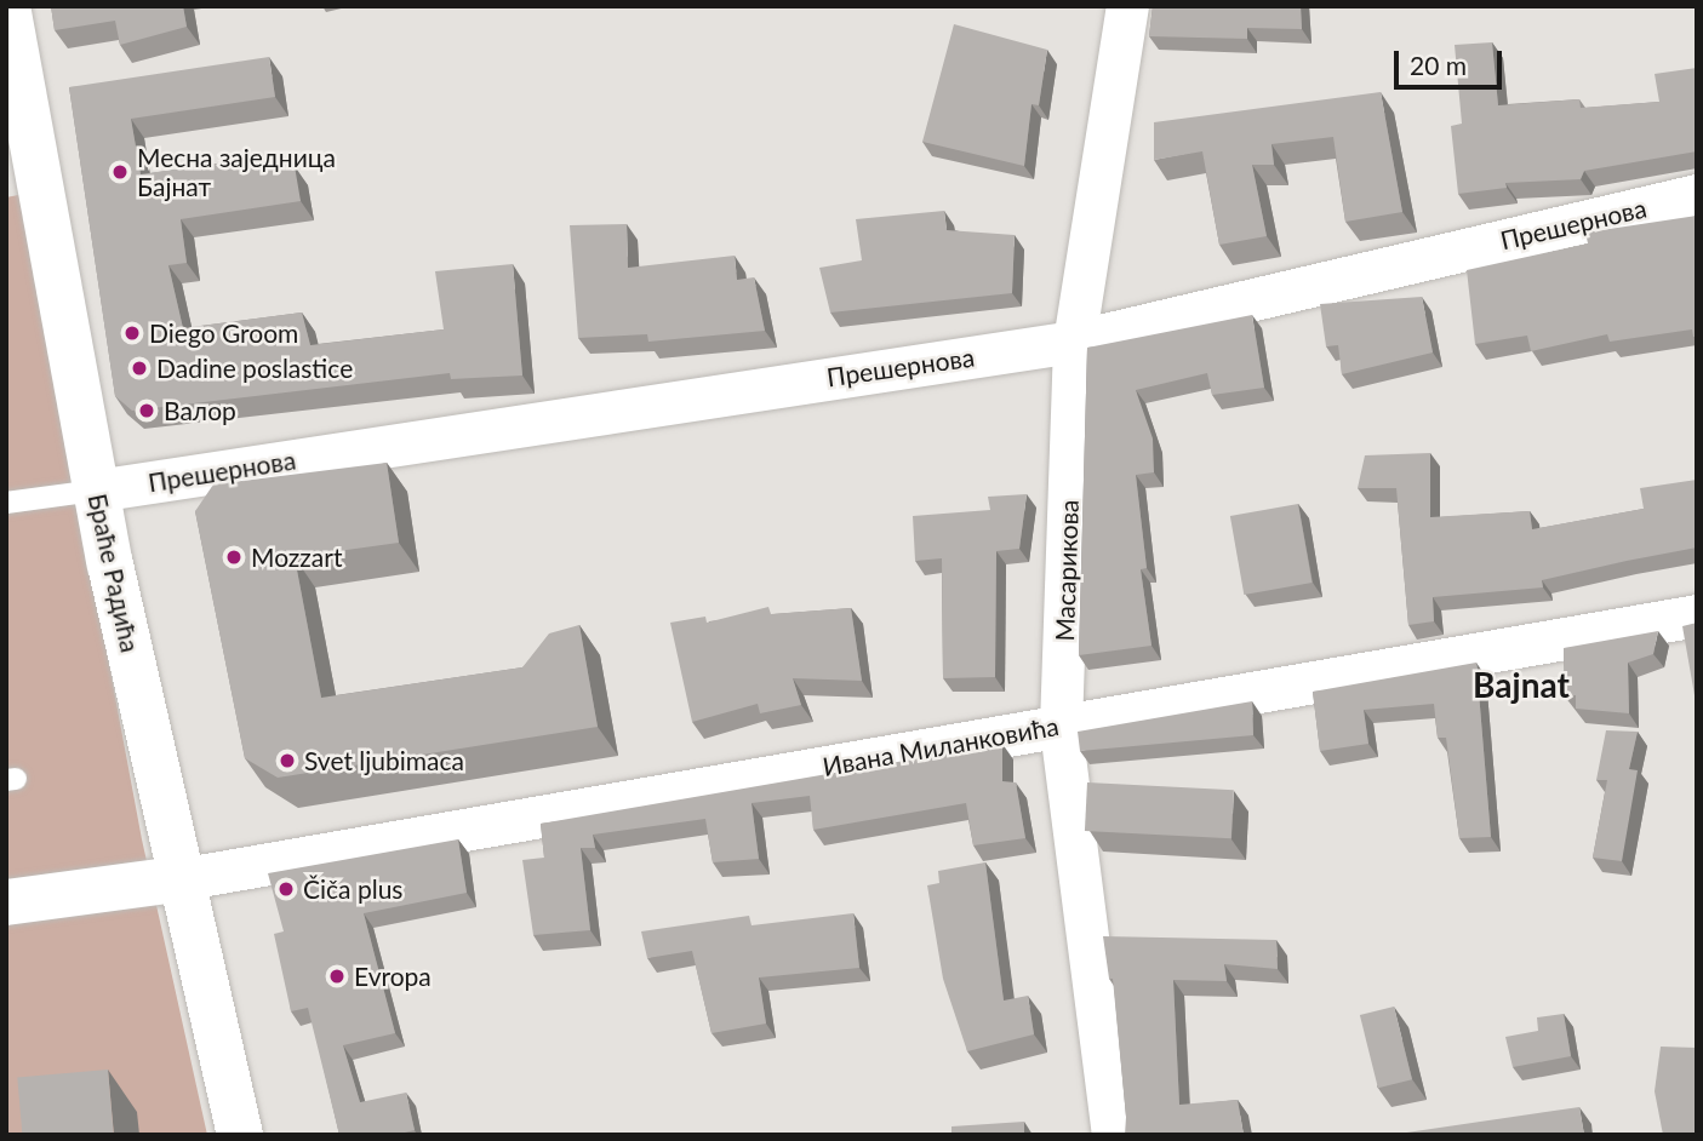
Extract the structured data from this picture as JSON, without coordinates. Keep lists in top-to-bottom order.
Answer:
{
  "streets": {
    "street": [
      "Прешернова",
      "Масарикова",
      "Браће Радића",
      "Ивана Миланковића"
    ]
  },
  "crossings": [
    ["Прешернова", "Масарикова"],
    ["Прешернова", "Браће Радића"],
    ["Масарикова", "Ивана Миланковића"],
    ["Браће Радића", "Ивана Миланковића"]
  ],
  "districts": ["Bajnat"],
  "places": [
    "Месна заједница Бајнат",
    "Diego Groom",
    "Dadine poslastice",
    "Валор",
    "Mozzart",
    "Svet ljubimaca",
    "Čiča plus",
    "Evropa"
  ],
  "scale_bar": "20 m"
}
